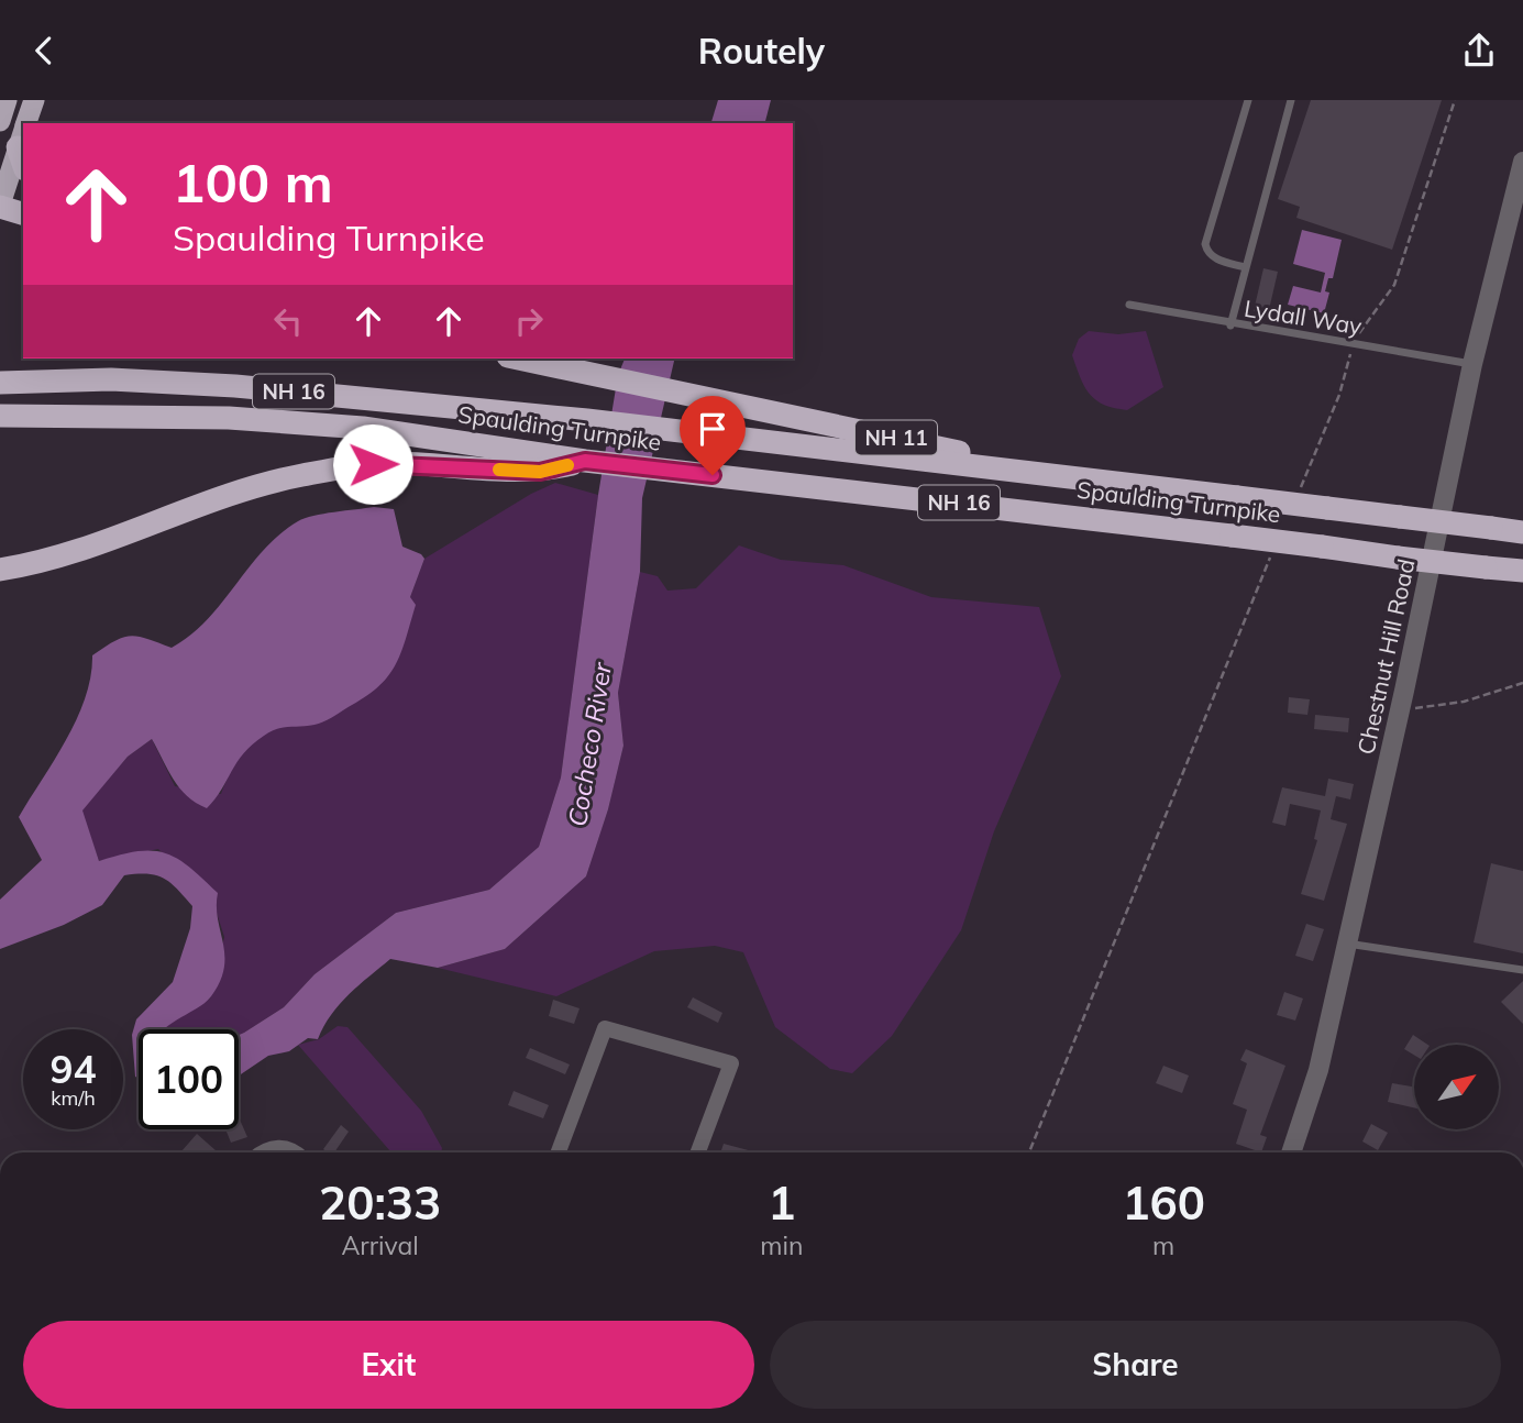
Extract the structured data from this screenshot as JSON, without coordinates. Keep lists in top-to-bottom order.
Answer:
{
  "streets": {
    "highway": ["NH 16", "Spaulding Turnpike", "NH 11"],
    "street": ["Chestnut Hill Road"],
    "lane": ["Lydall Way"]
  },
  "crossings": [
    ["Lydall Way", "Chestnut Hill Road"],
    ["Spaulding Turnpike", "NH 11"]
  ],
  "water": ["Cocheco River"],
  "north": "top right",
  "page": {
    "header": "Routely",
    "turn": ["100 m", "Spaulding Turnpike"],
    "speed": "94 km/h",
    "limit": "100",
    "eta": [
      "20:33",
      "Arrival",
      "1",
      "min",
      "160",
      "m"
    ],
    "buttons": ["Exit", "Share"]
  }
}
